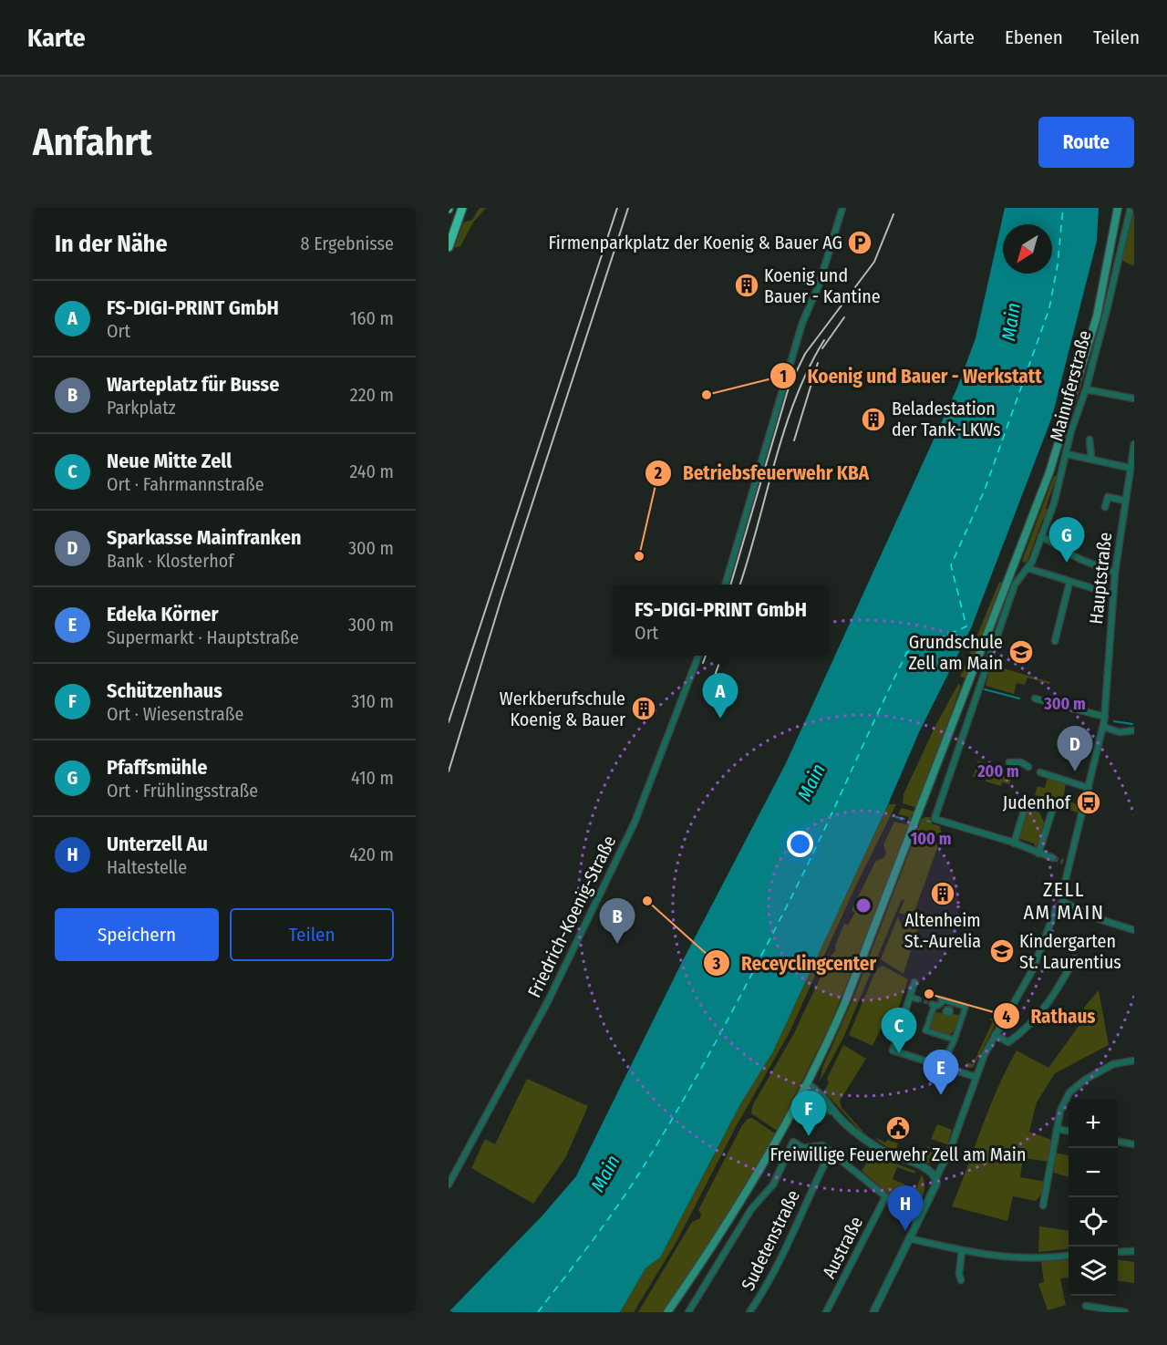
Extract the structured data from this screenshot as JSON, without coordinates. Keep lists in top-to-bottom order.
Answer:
{
  "streets": {
    "street": [
      "Mainuferstraße",
      "Hauptstraße",
      "Friedrich-Koenig-Straße",
      "Sudetenstraße",
      "Austraße"
    ]
  },
  "districts": ["ZELL AM MAIN"],
  "water": ["Main"],
  "places": {
    "parking": ["Firmenparkplatz der Koenig & Bauer AG"],
    "building": [
      "Koenig und Bauer - Kantine",
      "Beladestation der Tank-LKWs",
      "Werkberufschule Koenig & Bauer",
      "Altenheim St.-Aurelia"
    ],
    "other": [
      "Koenig und Bauer - Werkstatt",
      "Betriebsfeuerwehr KBA",
      "Receyclingcenter",
      "Rathaus"
    ],
    "school or university": ["Grundschule Zell am Main", "Kindergarten St. Laurentius"],
    "bus stop": ["Judenhof"],
    "public building": ["Freiwillige Feuerwehr Zell am Main"]
  },
  "north": "bottom left",
  "page": {
    "header": "Karte",
    "nav": ["Karte", "Ebenen", "Teilen"],
    "buttons": [
      "Route",
      ["Speichern", "Teilen"]
    ],
    "title": "Anfahrt",
    "heading": ["In der Nähe", "8 Ergebnisse"],
    "list": [
      {
        "mark": "A",
        "name": "FS-DIGI-PRINT GmbH",
        "note": "Ort",
        "value": "160 m"
      },
      {
        "mark": "B",
        "name": "Warteplatz für Busse",
        "note": "Parkplatz",
        "value": "220 m"
      },
      {
        "mark": "C",
        "name": "Neue Mitte Zell",
        "note": "Ort · Fahrmannstraße",
        "value": "240 m"
      },
      {
        "mark": "D",
        "name": "Sparkasse Mainfranken",
        "note": "Bank · Klosterhof",
        "value": "300 m"
      },
      {
        "mark": "E",
        "name": "Edeka Körner",
        "note": "Supermarkt · Hauptstraße",
        "value": "300 m"
      },
      {
        "mark": "F",
        "name": "Schützenhaus",
        "note": "Ort · Wiesenstraße",
        "value": "310 m"
      },
      {
        "mark": "G",
        "name": "Pfaffsmühle",
        "note": "Ort · Frühlingsstraße",
        "value": "410 m"
      },
      {
        "mark": "H",
        "name": "Unterzell Au",
        "note": "Haltestelle",
        "value": "420 m"
      }
    ],
    "pins": [
      "G",
      "A",
      "D",
      "B",
      "C",
      "E",
      "F",
      "H"
    ],
    "popup": ["FS-DIGI-PRINT GmbH", "Ort"],
    "map_buttons": ["+", "−"]
  },
  "rings": ["300 m", "200 m", "100 m"]
}
